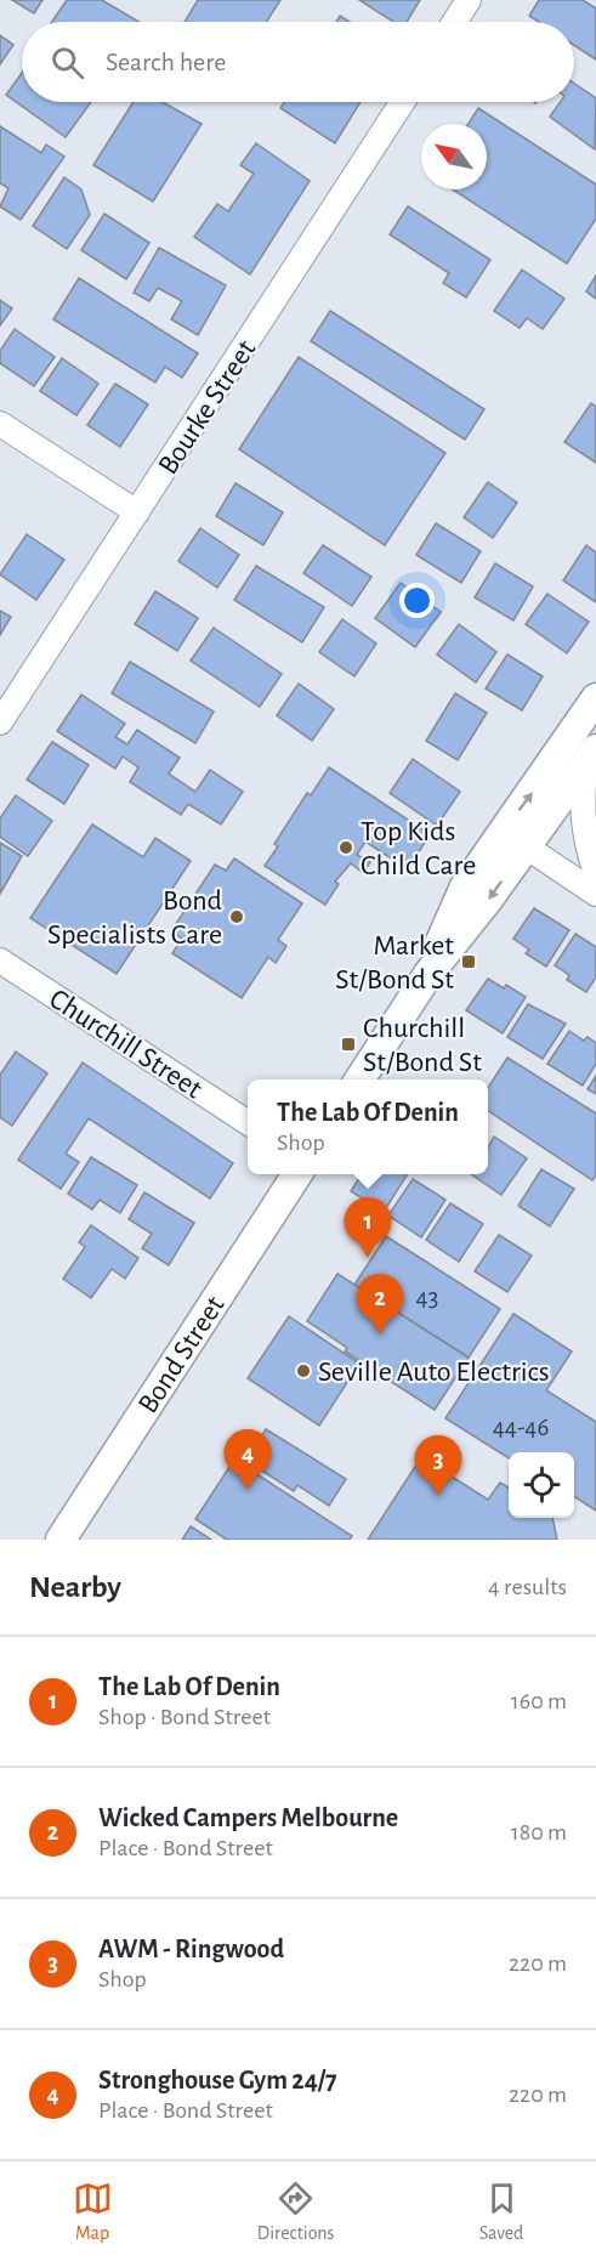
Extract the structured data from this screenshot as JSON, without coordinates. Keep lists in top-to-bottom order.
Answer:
{
  "streets": {
    "street": ["Bourke Street", "Churchill Street", "Bond Street"]
  },
  "places": {
    "other": ["Top Kids Child Care", "Bond Specialists Care", "Seville Auto Electrics"],
    "transit": ["Market St/Bond St", "Churchill St/Bond St"]
  },
  "house_numbers": ["43", "44-46"],
  "north": "top left",
  "page": {
    "search": "Search here",
    "popup": ["The Lab Of Denin", "Shop"],
    "pins": [
      "1",
      "2",
      "4",
      "3"
    ],
    "heading": ["Nearby", "4 results"],
    "list": [
      {
        "mark": "1",
        "name": "The Lab Of Denin",
        "note": "Shop · Bond Street",
        "value": "160 m"
      },
      {
        "mark": "2",
        "name": "Wicked Campers Melbourne",
        "note": "Place · Bond Street",
        "value": "180 m"
      },
      {
        "mark": "3",
        "name": "AWM - Ringwood",
        "note": "Shop",
        "value": "220 m"
      },
      {
        "mark": "4",
        "name": "Stronghouse Gym 24/7",
        "note": "Place · Bond Street",
        "value": "220 m"
      }
    ],
    "nav": ["Map", "Directions", "Saved"]
  }
}
